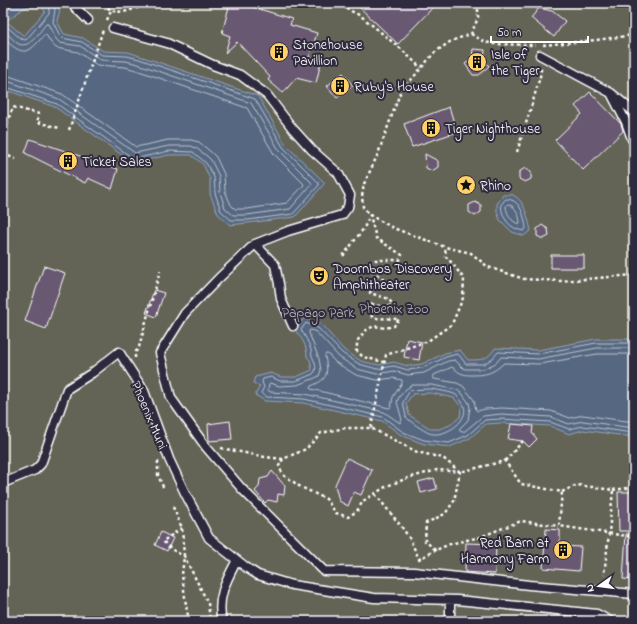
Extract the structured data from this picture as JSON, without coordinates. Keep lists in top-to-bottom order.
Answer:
{
  "streets": {
    "path": ["Phoenix Muni"]
  },
  "parks": ["Phoenix Zoo", "Papago Park"],
  "places": {
    "building": [
      "Stonehouse Pavillion",
      "Isle of the Tiger",
      "Ruby's House",
      "Tiger Nighthouse",
      "Ticket Sales",
      "Red Barn at Harmony Farm"
    ],
    "place": ["Rhino"],
    "theatre": ["Doornbos Discovery Amphitheater"]
  },
  "scale_bar": "50 m",
  "north": "left"
}
